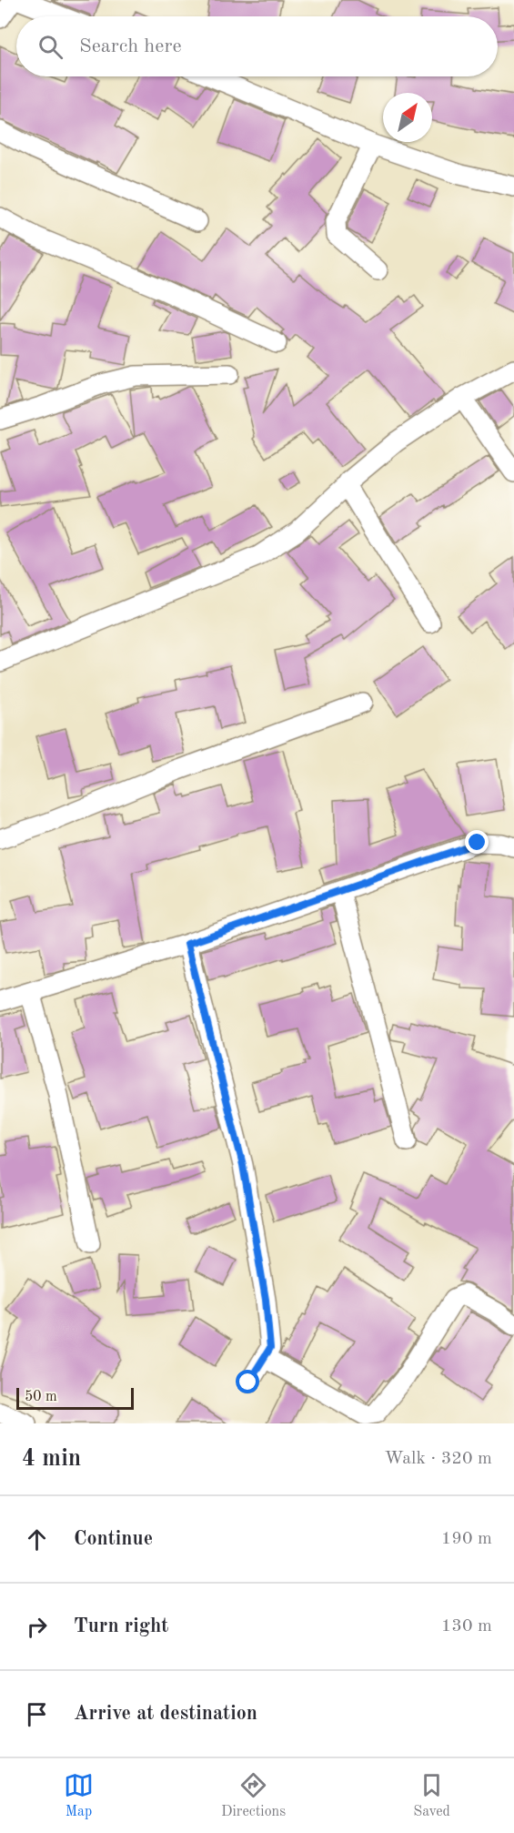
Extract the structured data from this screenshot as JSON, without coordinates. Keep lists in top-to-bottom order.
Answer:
{
  "scale_bar": "50 m",
  "north": "top right",
  "page": {
    "search": "Search here",
    "scale": "50 m",
    "heading": ["4 min", "Walk · 320 m"],
    "list": [
      ["Continue", "190 m"],
      ["Turn right", "130 m"],
      "Arrive at destination"
    ],
    "nav": ["Map", "Directions", "Saved"]
  }
}
